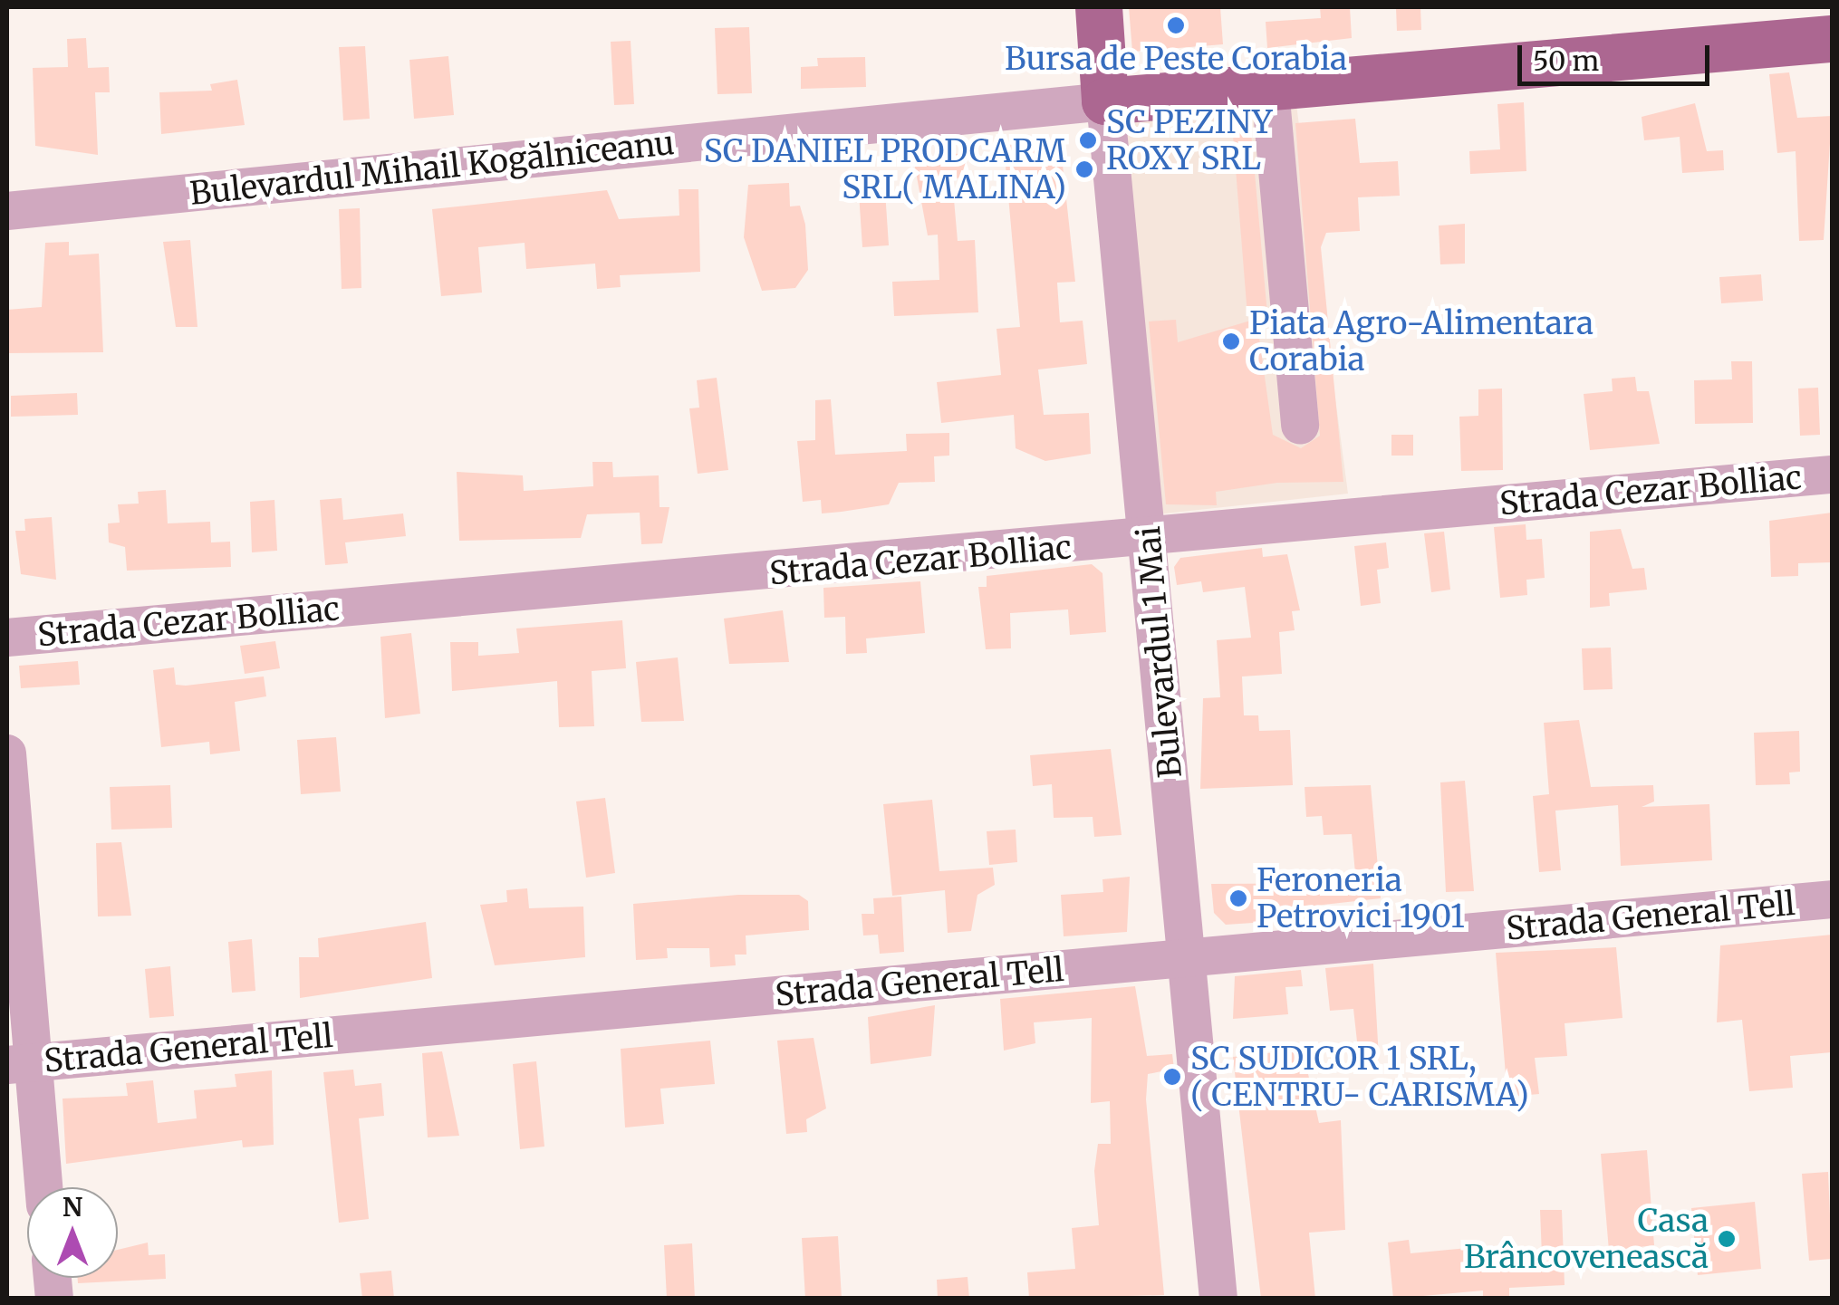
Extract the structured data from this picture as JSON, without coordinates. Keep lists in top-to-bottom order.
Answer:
{
  "streets": {
    "main road": ["Bulevardul Mihail Kogălniceanu", "Bulevardul 1 Mai"],
    "street": ["Strada Cezar Bolliac", "Strada General Tell"]
  },
  "crossings": [
    ["Bulevardul Mihail Kogălniceanu", "Bulevardul 1 Mai"],
    ["Strada Cezar Bolliac", "Bulevardul 1 Mai"],
    ["Bulevardul 1 Mai", "Strada General Tell"]
  ],
  "places": [
    "Bursa de Peste Corabia",
    "SC PEZINY ROXY SRL",
    "SC DANIEL PRODCARM SRL( MALINA)",
    "Piata Agro-Alimentara Corabia",
    "Feroneria Petrovici 1901",
    "SC SUDICOR 1 SRL, ( CENTRU- CARISMA)",
    "Casa Brâncovenească"
  ],
  "scale_bar": "50 m",
  "north": "top"
}
